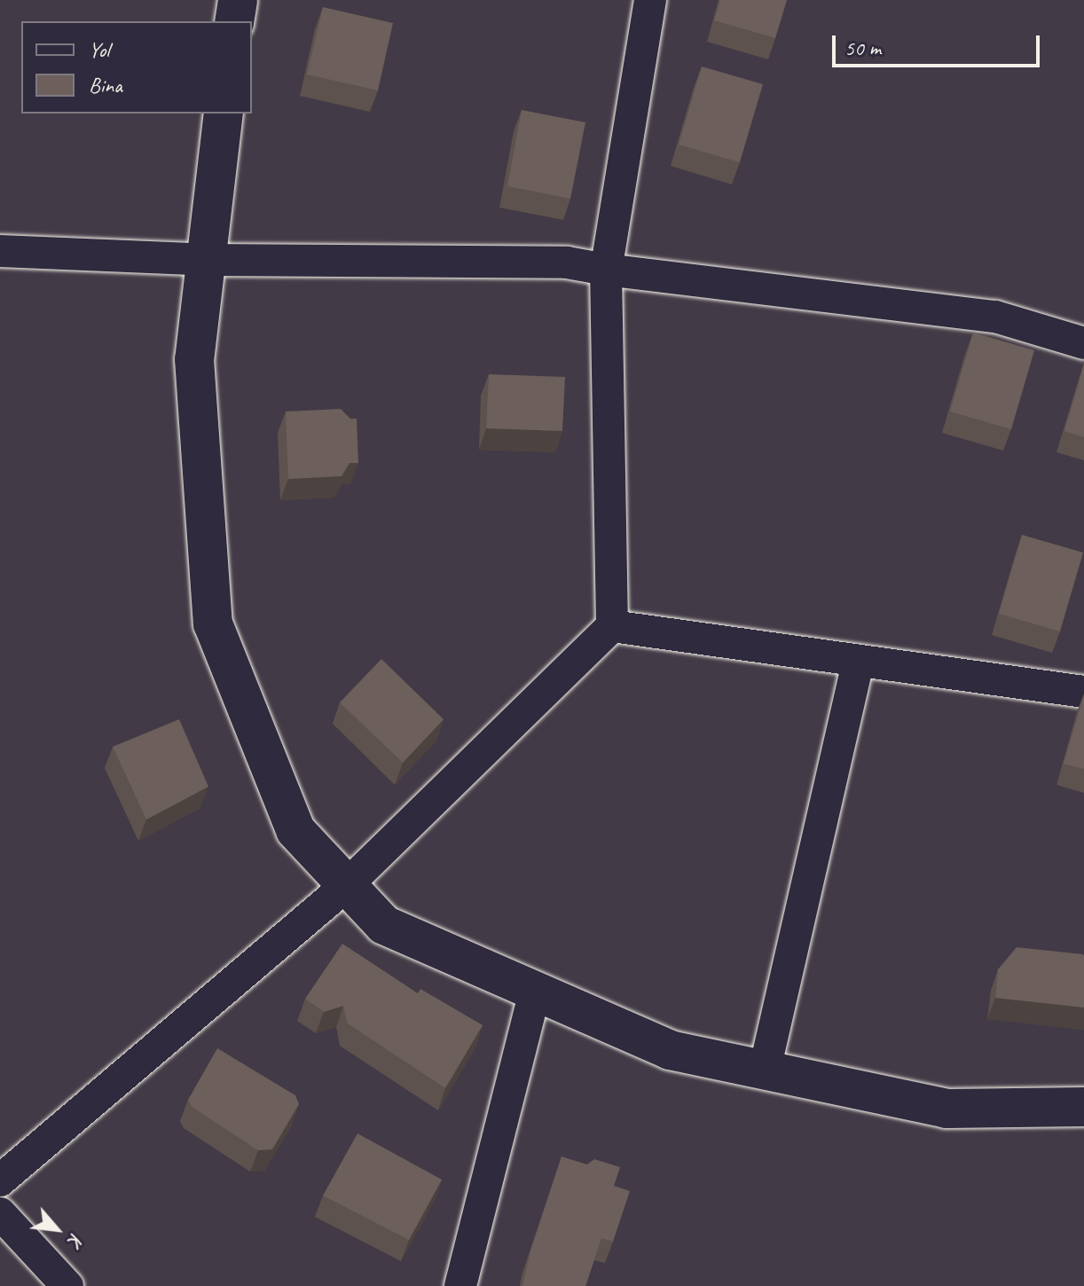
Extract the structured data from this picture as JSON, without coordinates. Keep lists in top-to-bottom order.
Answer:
{
  "legend": ["Yol", "Bina"],
  "scale_bar": "50 m",
  "north": "bottom right"
}
